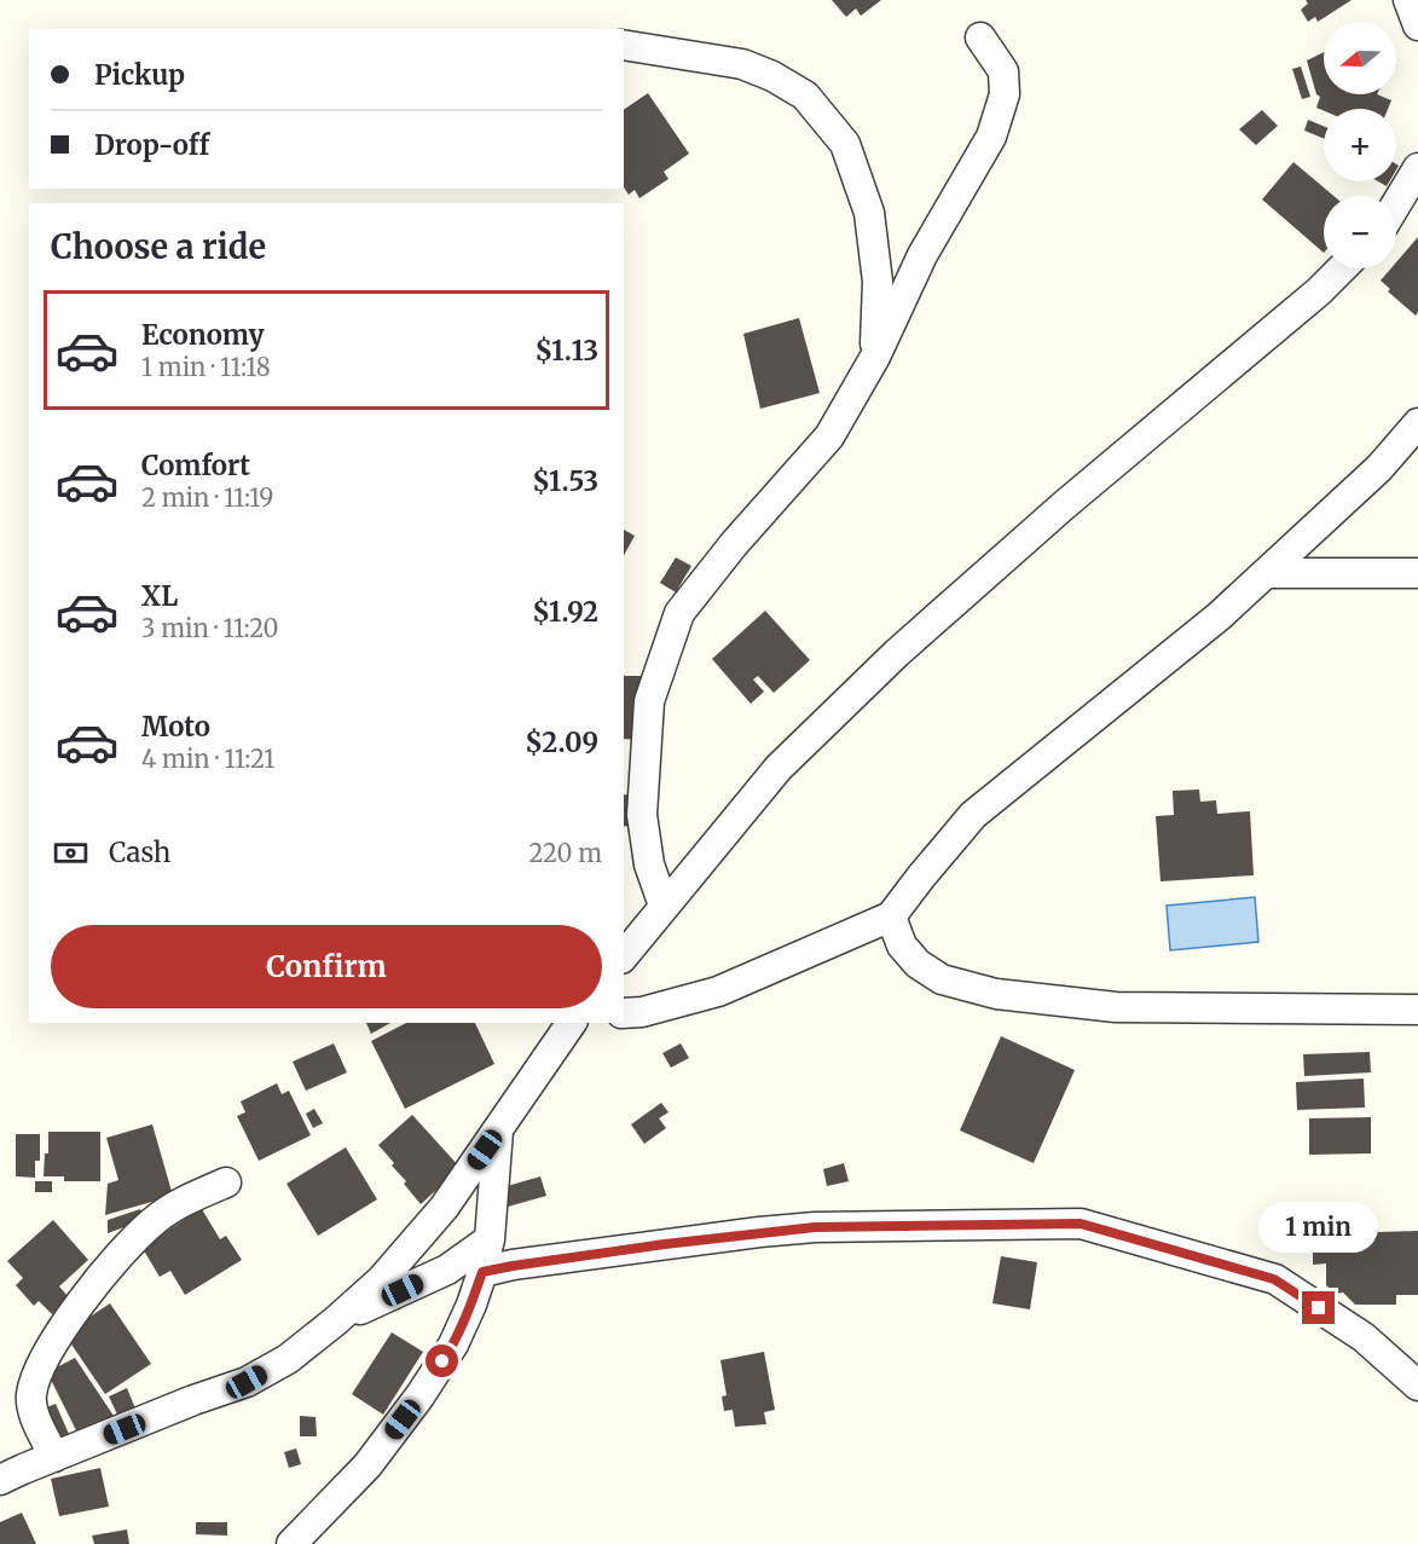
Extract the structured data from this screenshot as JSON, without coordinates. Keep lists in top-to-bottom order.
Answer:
{
  "north": "left",
  "page": {
    "map_buttons": ["+", "−"],
    "banner": ["Pickup", "Drop-off"],
    "heading": "Choose a ride",
    "list": [
      {
        "name": "Economy",
        "note": "1 min · 11:18",
        "value": "$1.13"
      },
      {
        "name": "Comfort",
        "note": "2 min · 11:19",
        "value": "$1.53"
      },
      {
        "name": "XL",
        "note": "3 min · 11:20",
        "value": "$1.92"
      },
      {
        "name": "Moto",
        "note": "4 min · 11:21",
        "value": "$2.09"
      }
    ],
    "pay": ["Cash", "220 m"],
    "buttons": "Confirm",
    "bubble": "1 min"
  }
}
